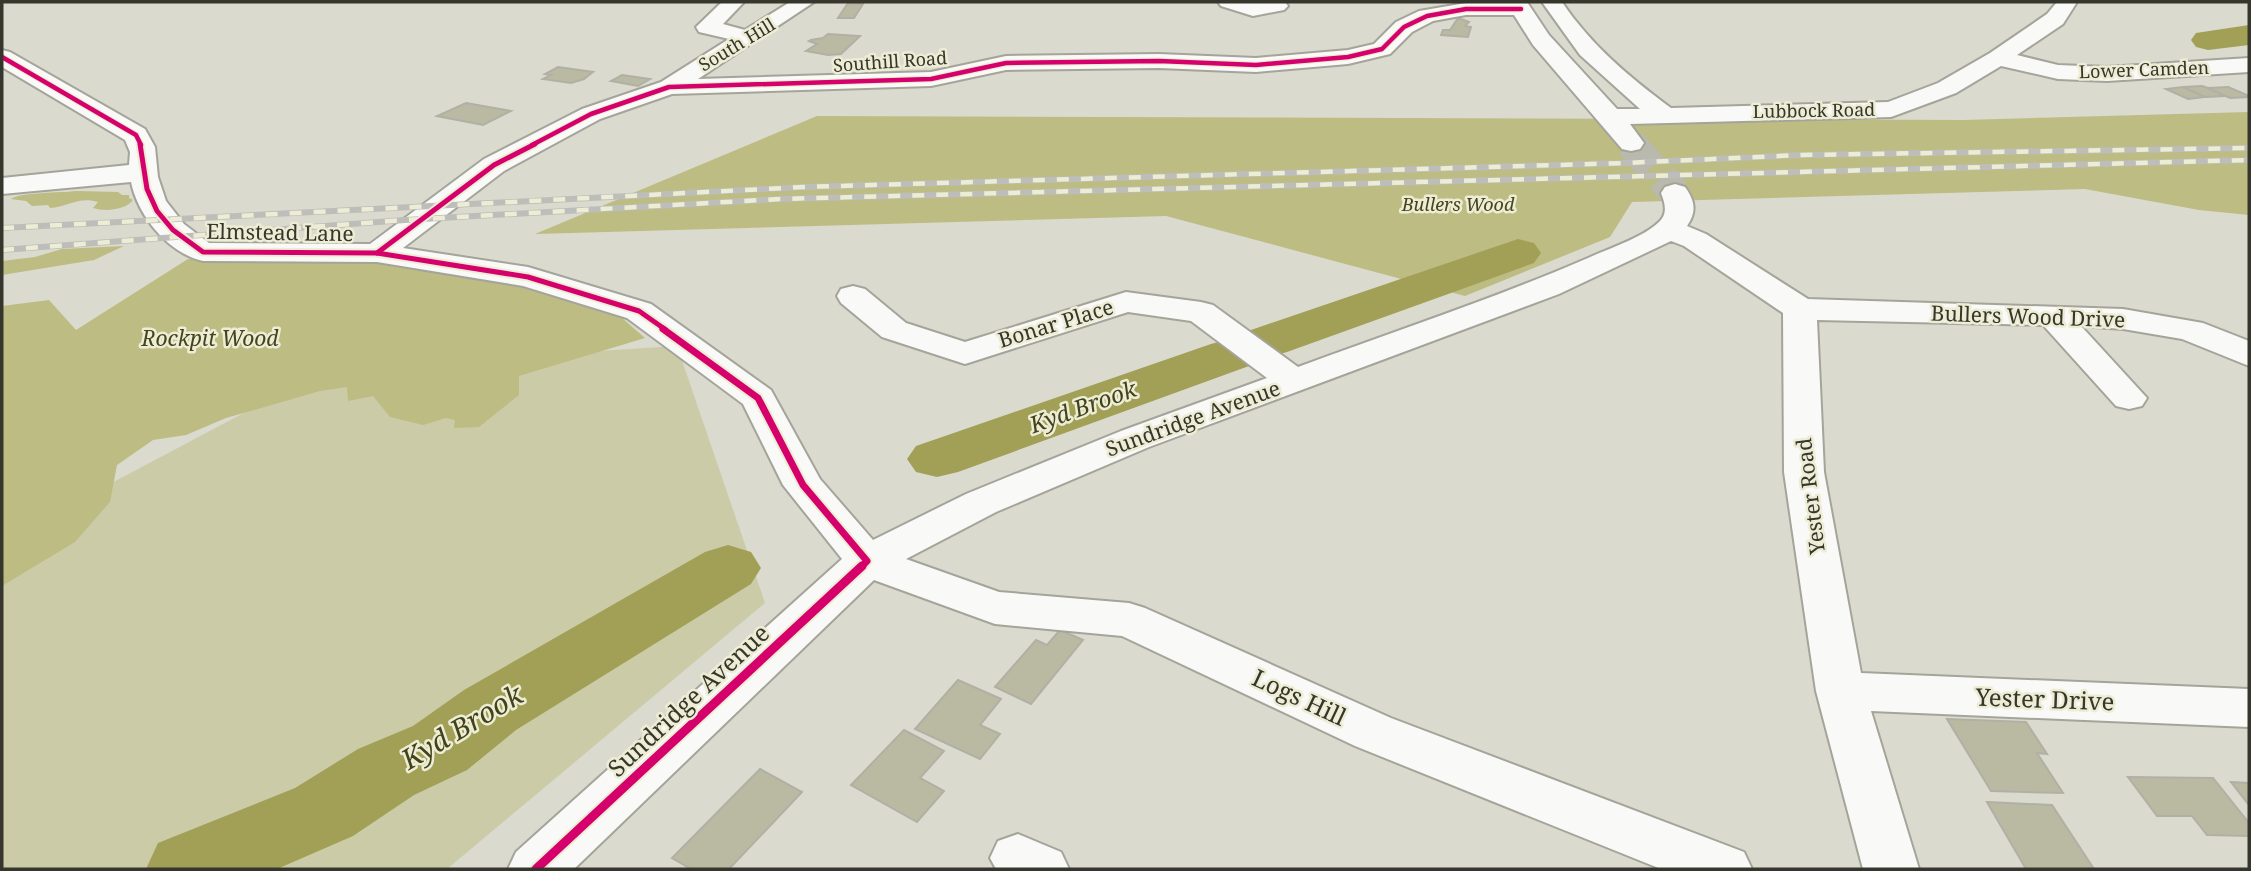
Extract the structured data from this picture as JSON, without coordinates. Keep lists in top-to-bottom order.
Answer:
{
  "streets": {
    "street": [
      "South Hill",
      "Southill Road",
      "Lower Camden",
      "Lubbock Road",
      "Elmstead Lane",
      "Bullers Wood Drive",
      "Bonar Place",
      "Sundridge Avenue",
      "Yester Road",
      "Logs Hill",
      "Yester Drive"
    ]
  },
  "crossings": [
    ["South Hill", "Southill Road"],
    ["Southill Road", "Elmstead Lane"],
    ["Lower Camden", "Lubbock Road"],
    ["Elmstead Lane", "Sundridge Avenue"],
    ["Elmstead Lane", "Logs Hill"],
    ["Bullers Wood Drive", "Yester Road"],
    ["Bonar Place", "Sundridge Avenue"],
    ["Sundridge Avenue", "Logs Hill"],
    ["Yester Road", "Yester Drive"]
  ],
  "water": ["Kyd Brook"],
  "parks": ["Bullers Wood", "Rockpit Wood"]
}
